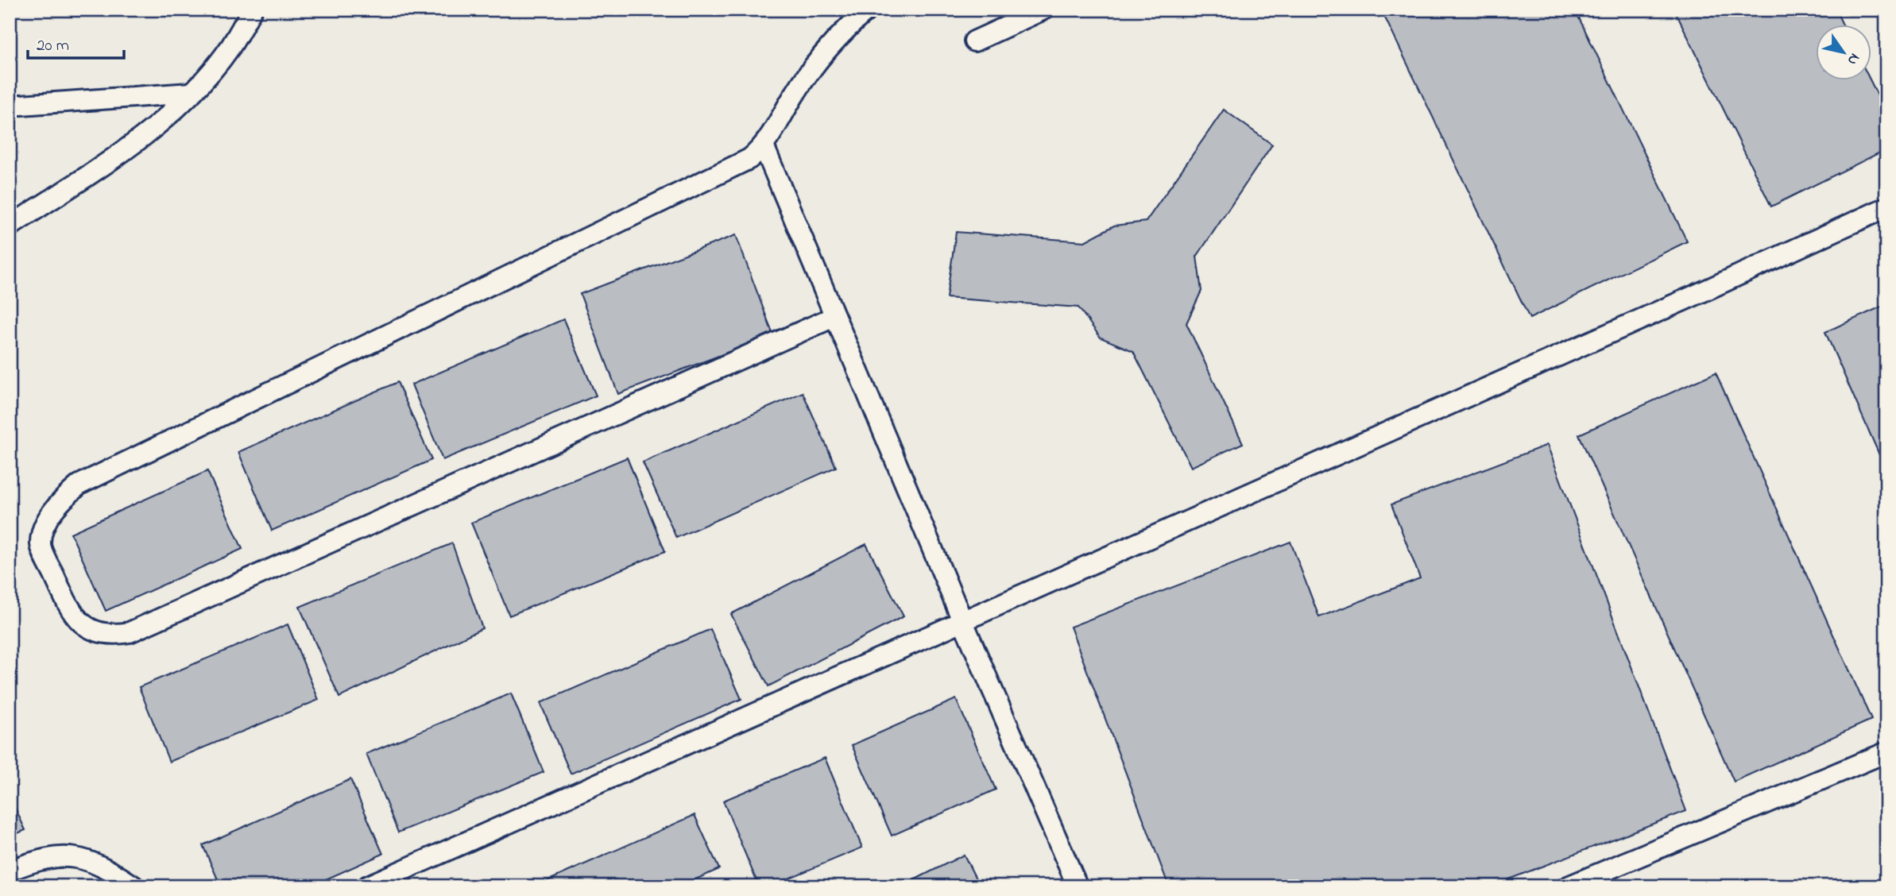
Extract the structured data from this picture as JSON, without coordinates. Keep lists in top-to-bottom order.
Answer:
{
  "scale_bar": "20 m",
  "north": "bottom right"
}
